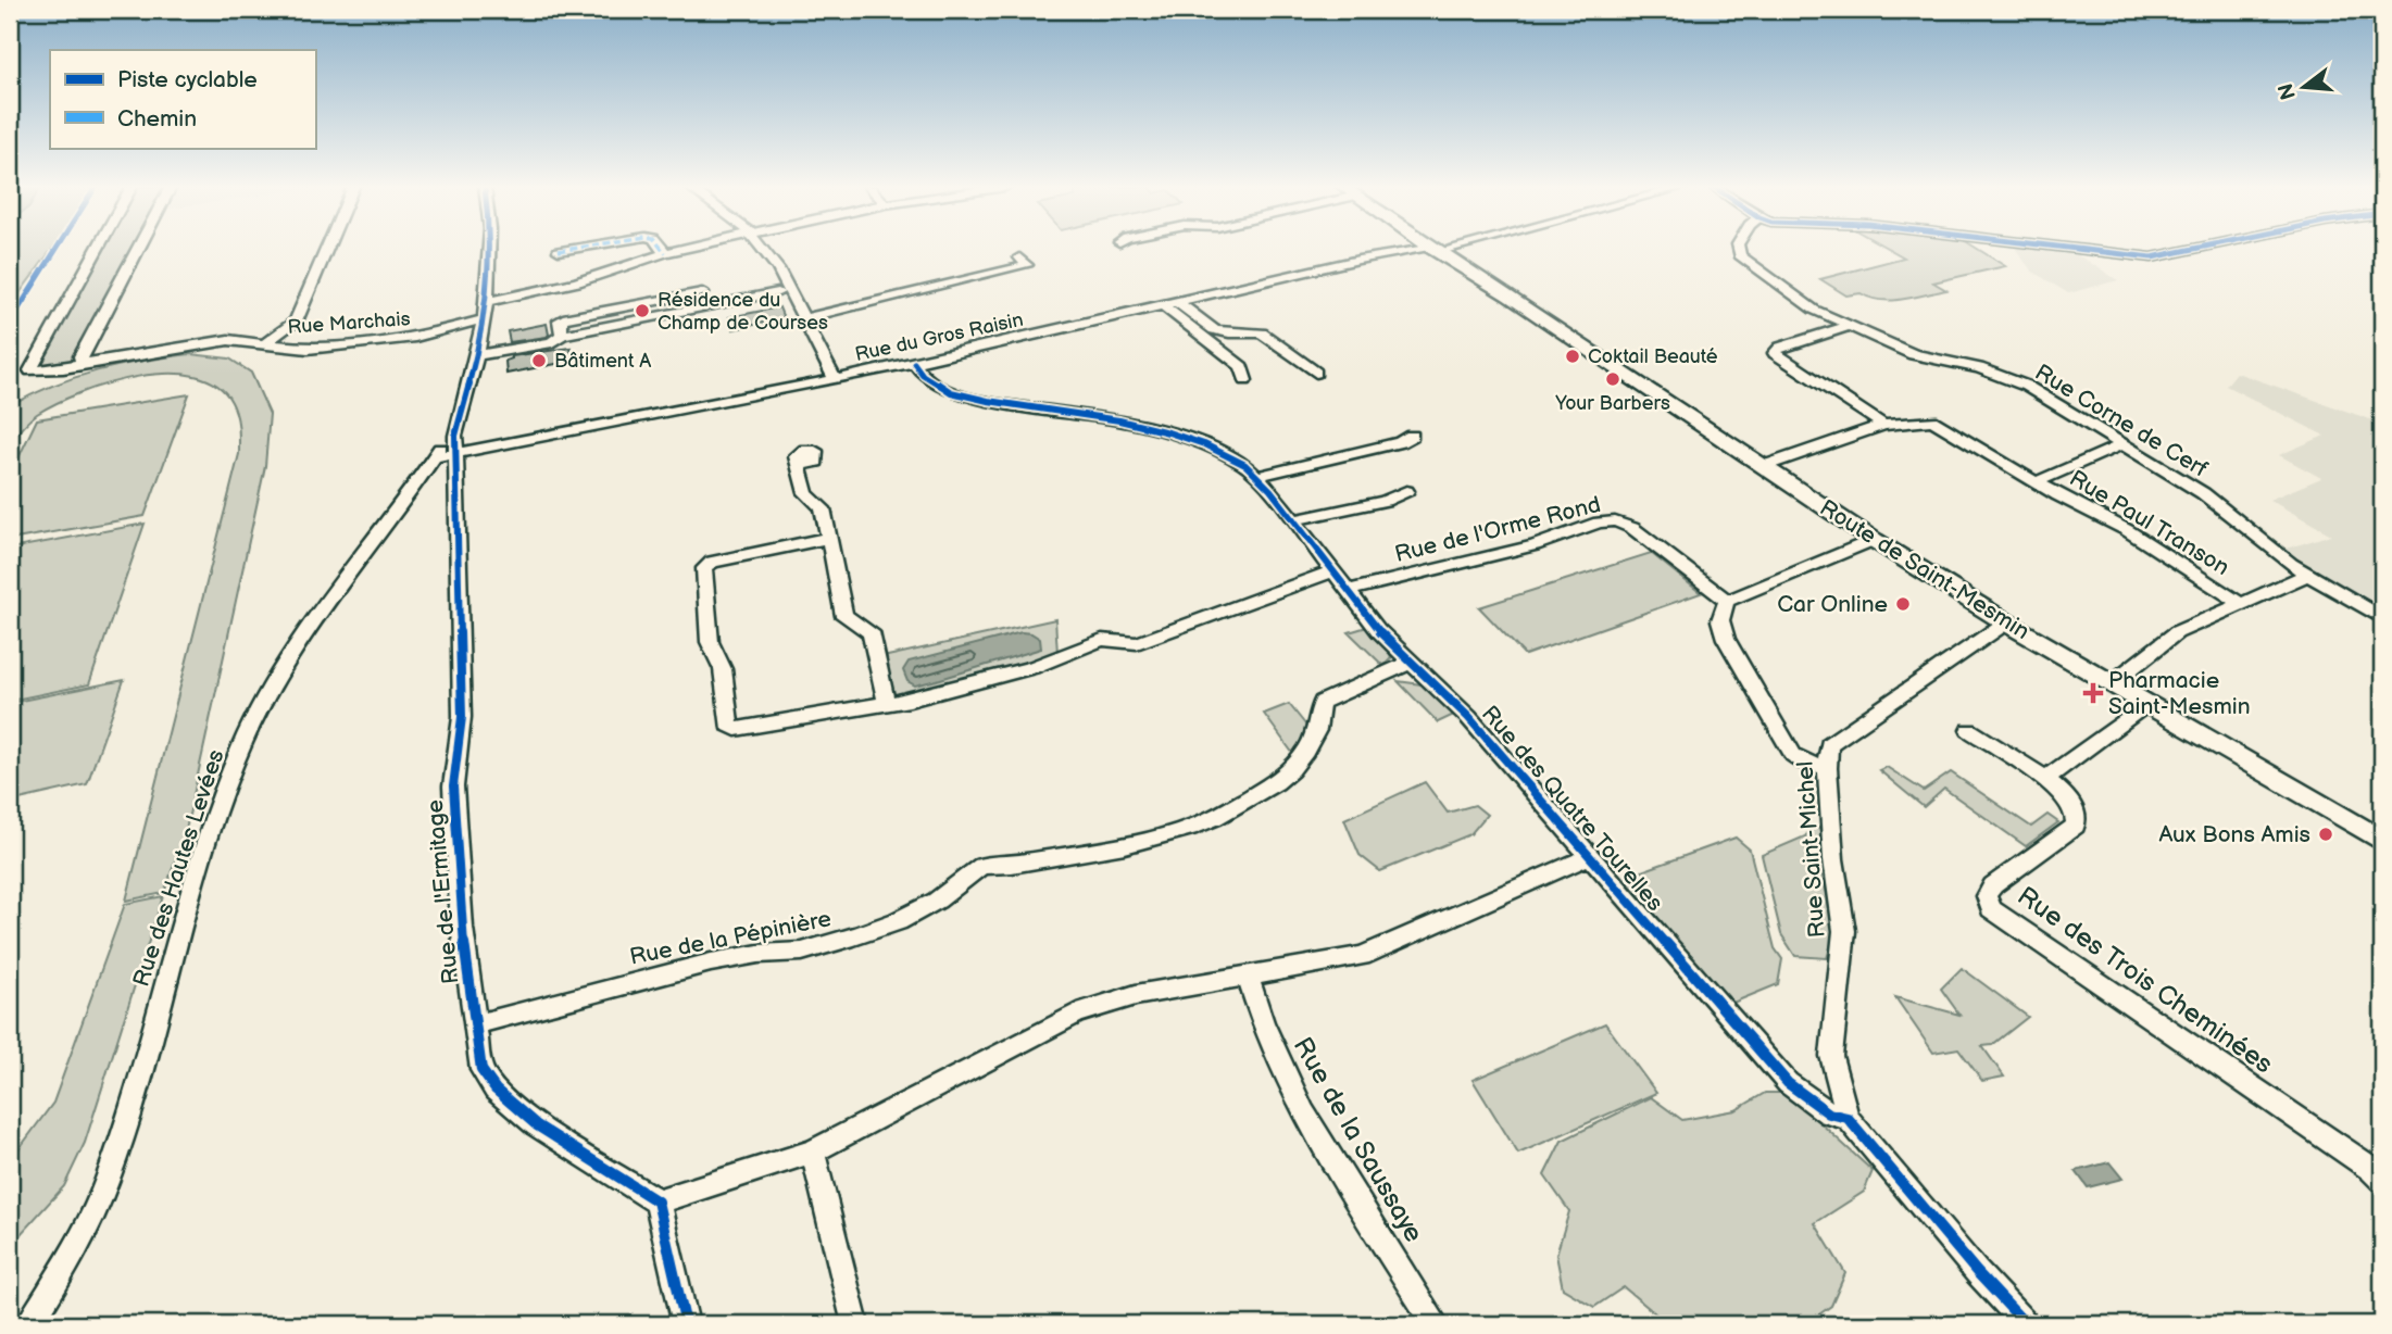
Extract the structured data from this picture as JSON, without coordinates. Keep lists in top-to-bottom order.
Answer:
{
  "streets": {
    "main road": ["Route de Saint-Mesmin"],
    "street": [
      "Rue Marchais",
      "Rue du Gros Raisin",
      "Rue Corne de Cerf",
      "Rue Paul Transon",
      "Rue de l'Orme Rond",
      "Rue des Quatre Tourelles",
      "Rue Saint-Michel",
      "Rue des Hautes Levées",
      "Rue de l'Ermitage",
      "Rue de la Pépinière",
      "Rue des Trois Cheminées",
      "Rue de la Saussaye"
    ]
  },
  "crossings": [
    ["Rue du Gros Raisin", "Rue des Quatre Tourelles"],
    ["Rue du Gros Raisin", "Rue des Hautes Levées"],
    ["Rue du Gros Raisin", "Rue de l'Ermitage"],
    ["Rue Paul Transon", "Route de Saint-Mesmin"],
    ["Rue de l'Orme Rond", "Rue des Quatre Tourelles"],
    ["Route de Saint-Mesmin", "Rue Saint-Michel"],
    ["Rue des Quatre Tourelles", "Rue Saint-Michel"],
    ["Rue des Quatre Tourelles", "Rue de la Pépinière"],
    ["Rue des Hautes Levées", "Rue de l'Ermitage"],
    ["Rue de l'Ermitage", "Rue de la Pépinière"]
  ],
  "places": {
    "other": [
      "Résidence du Champ de Courses",
      "Coktail Beauté",
      "Bâtiment A",
      "Your Barbers",
      "Car Online",
      "Aux Bons Amis"
    ],
    "health": ["Pharmacie Saint-Mesmin"]
  },
  "legend": ["Piste cyclable", "Chemin"],
  "north": "left"
}
